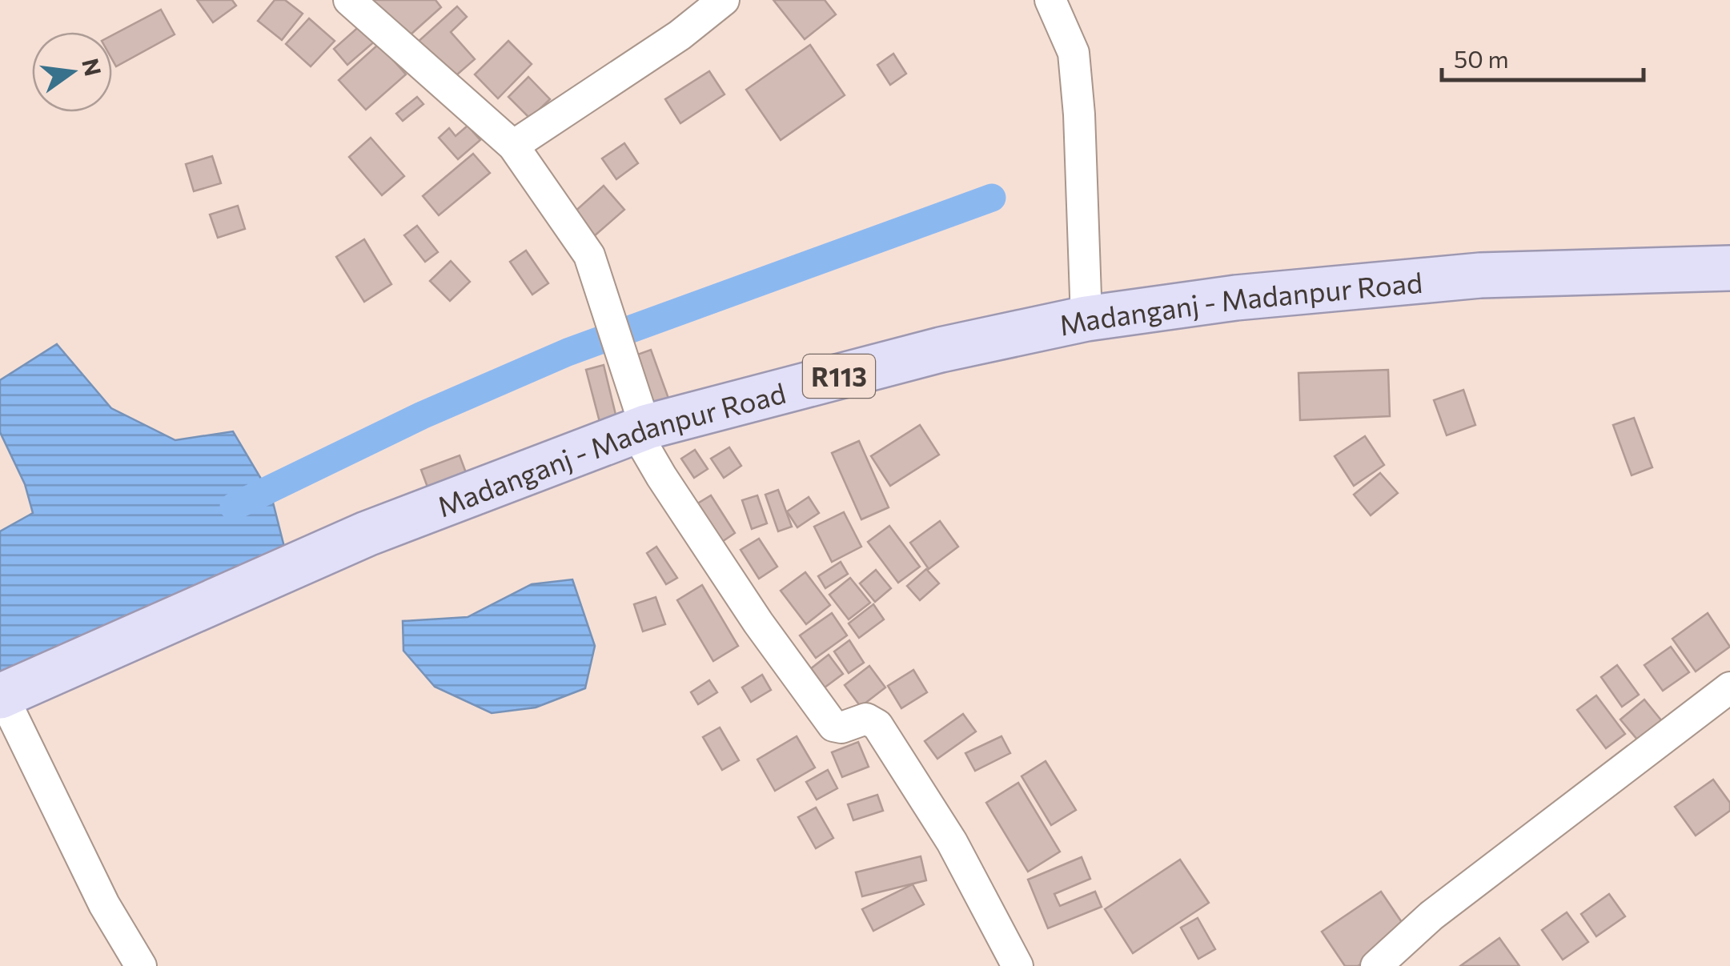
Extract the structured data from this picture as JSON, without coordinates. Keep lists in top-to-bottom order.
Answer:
{
  "streets": {
    "main road": ["Madanganj - Madanpur Road", "R113"]
  },
  "scale_bar": "50 m",
  "north": "right"
}
